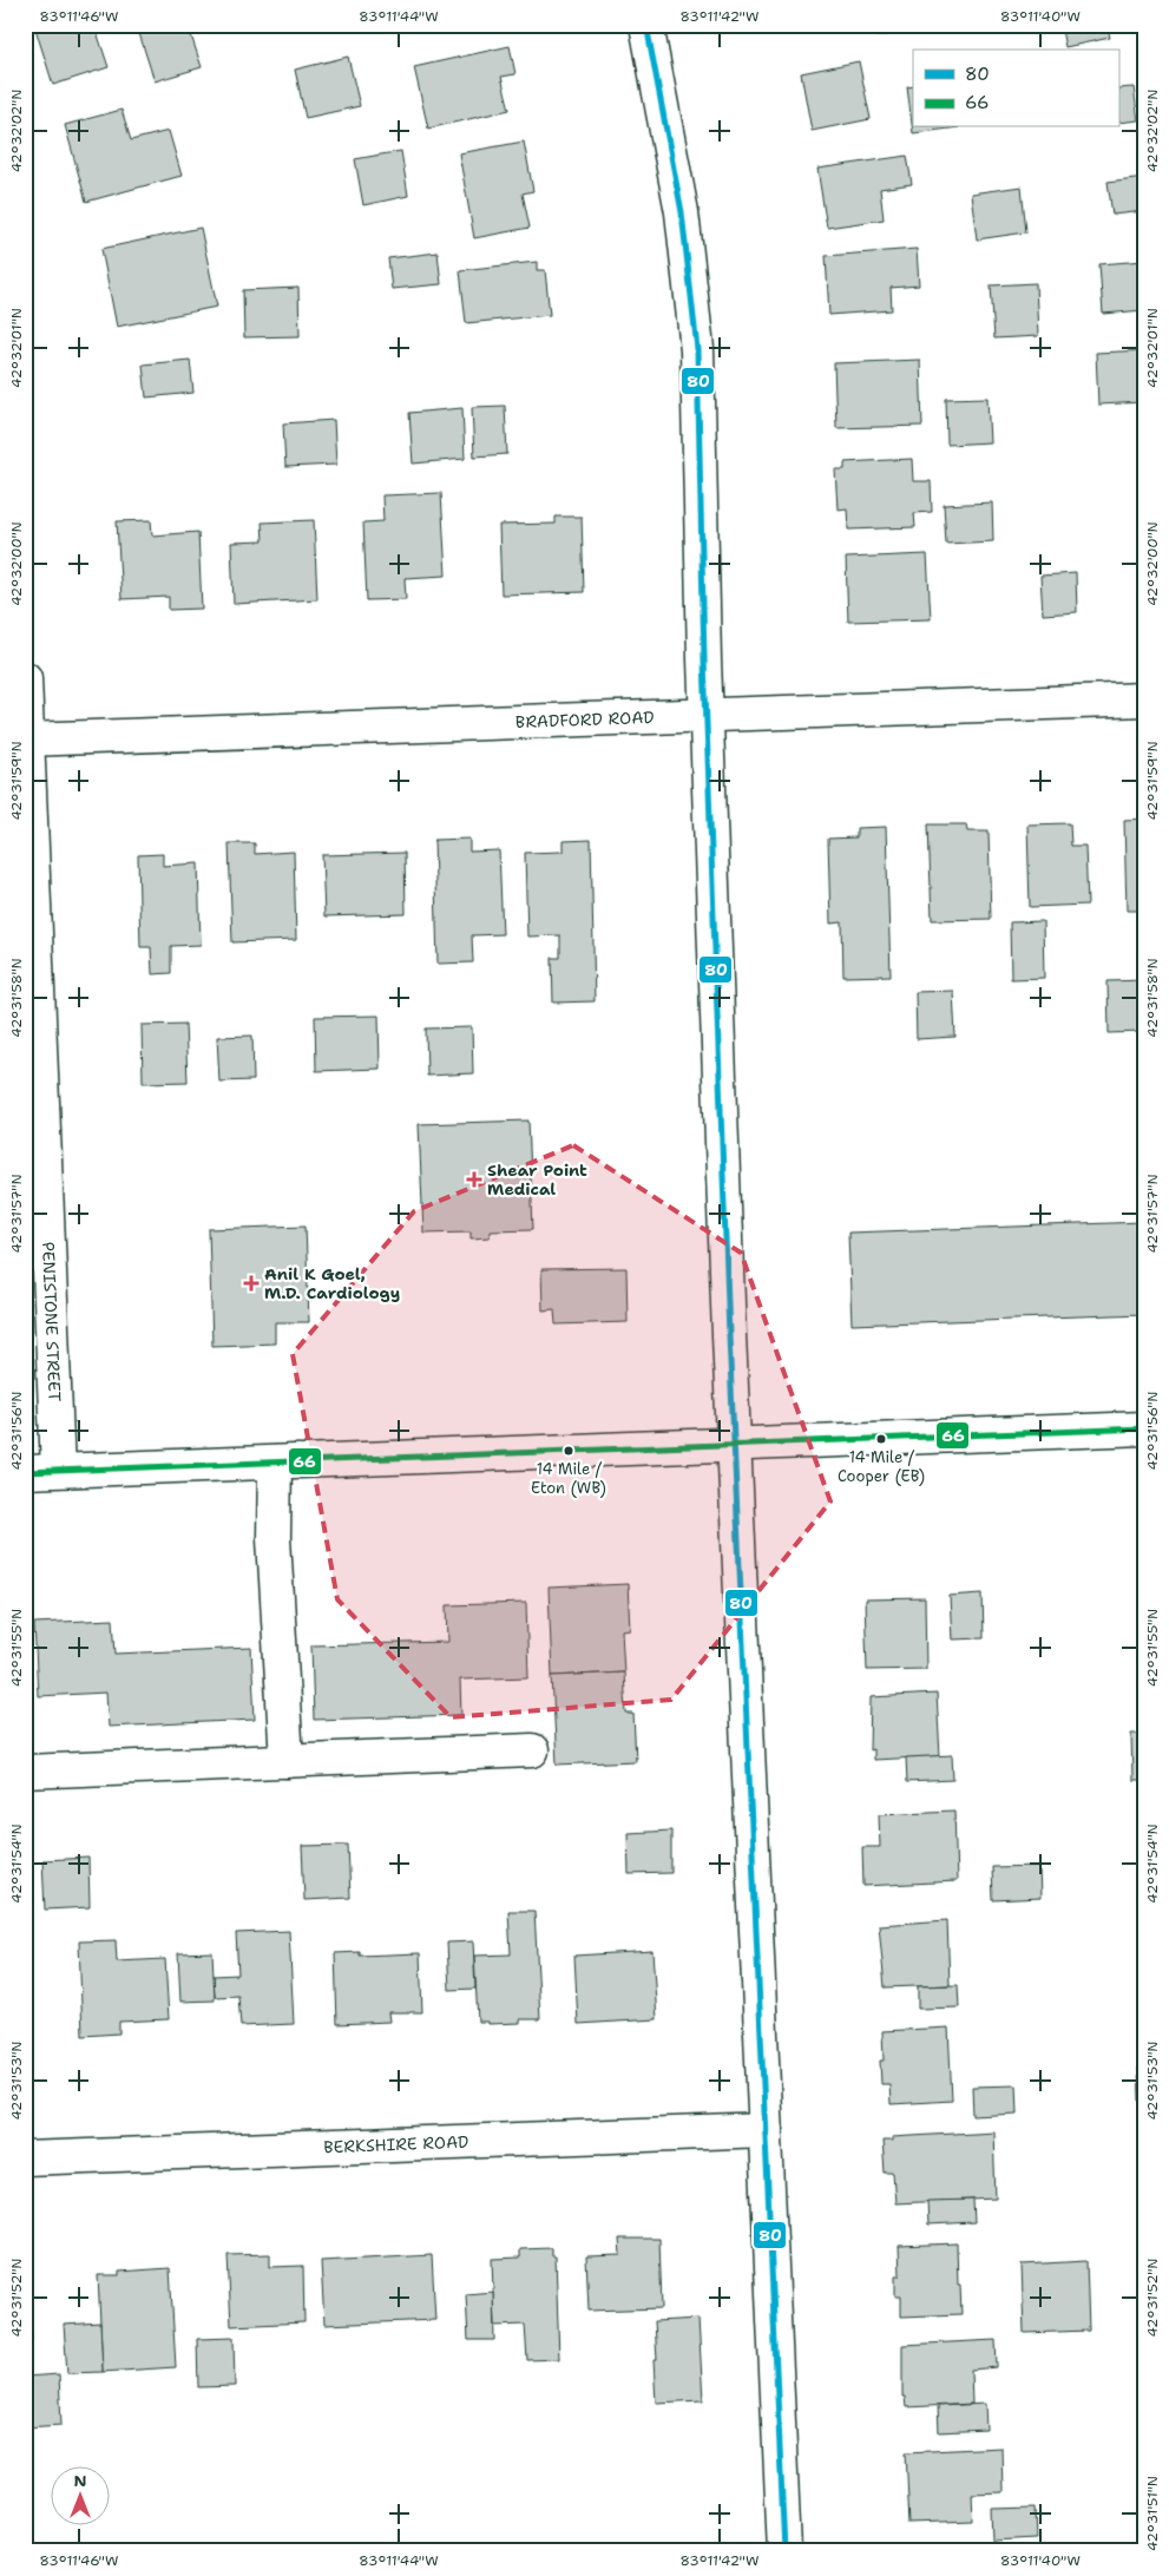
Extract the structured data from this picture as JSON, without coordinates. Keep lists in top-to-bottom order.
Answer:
{
  "streets": {
    "street": ["BRADFORD ROAD", "PENISTONE STREET", "BERKSHIRE ROAD"]
  },
  "crossings": [
    ["BRADFORD ROAD", "PENISTONE STREET"]
  ],
  "places": {
    "health": ["Shear Point Medical", "Anil K Goel, M.D. Cardiology"],
    "other": ["14 Mile / Cooper (EB)", "14 Mile / Eton (WB)"]
  },
  "lines": ["transit line 80", "transit line 66"],
  "legend": ["80", "66"],
  "north": "top",
  "coordinates": [
    "83°11'46\"W",
    "83°11'44\"W",
    "83°11'42\"W",
    "83°11'40\"W",
    "42°32'02\"N",
    "42°32'01\"N",
    "42°32'00\"N",
    "42°31'59\"N",
    "42°31'58\"N",
    "42°31'57\"N",
    "42°31'56\"N",
    "42°31'55\"N",
    "42°31'54\"N",
    "42°31'53\"N",
    "42°31'52\"N",
    "42°31'51\"N"
  ]
}
